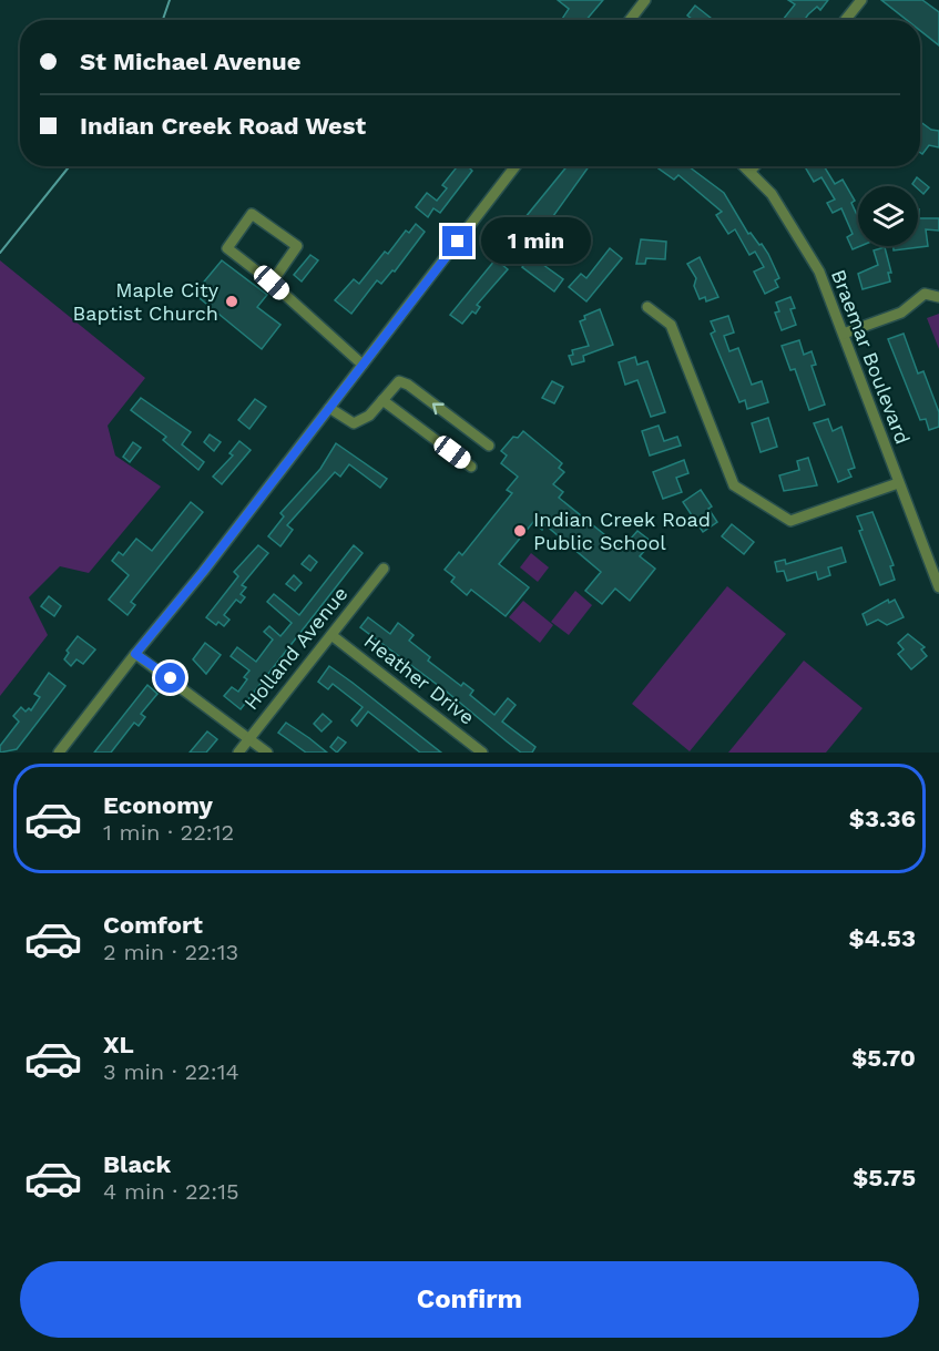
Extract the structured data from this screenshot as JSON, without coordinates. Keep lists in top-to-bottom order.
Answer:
{
  "streets": {
    "street": ["Braemar Boulevard", "Holland Avenue", "Heather Drive"]
  },
  "crossings": [
    ["Holland Avenue", "Heather Drive"]
  ],
  "places": ["Maple City Baptist Church", "Indian Creek Road Public School"],
  "page": {
    "banner": ["St Michael Avenue", "Indian Creek Road West"],
    "bubble": "1 min",
    "list": [
      {
        "name": "Economy",
        "note": "1 min · 22:12",
        "value": "$3.36"
      },
      {
        "name": "Comfort",
        "note": "2 min · 22:13",
        "value": "$4.53"
      },
      {
        "name": "XL",
        "note": "3 min · 22:14",
        "value": "$5.70"
      },
      {
        "name": "Black",
        "note": "4 min · 22:15",
        "value": "$5.75"
      }
    ],
    "buttons": "Confirm"
  }
}
